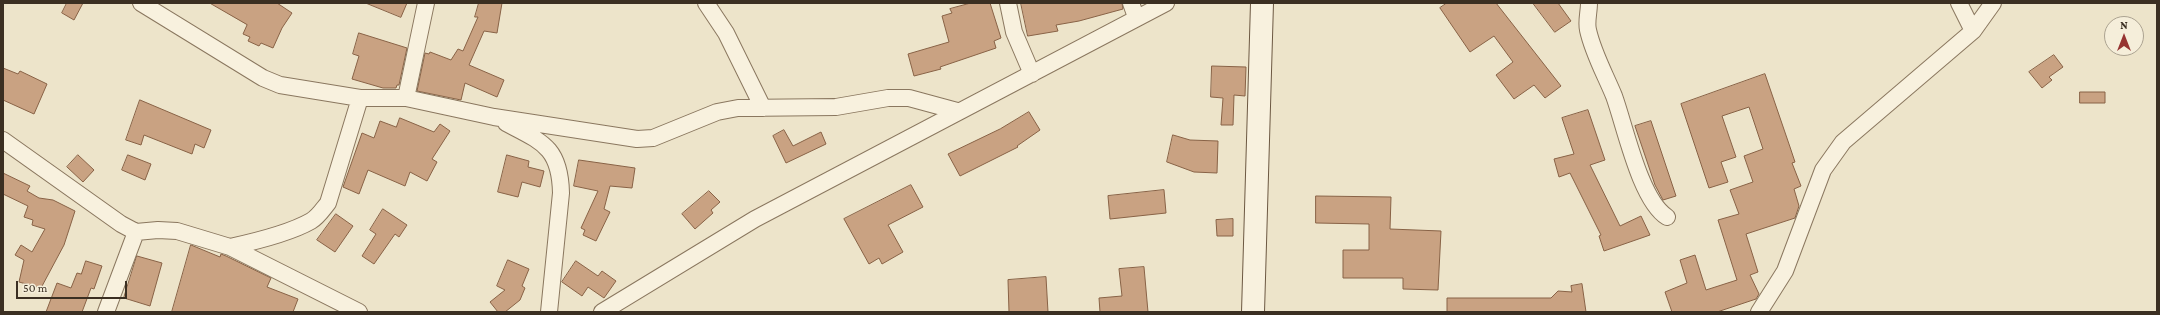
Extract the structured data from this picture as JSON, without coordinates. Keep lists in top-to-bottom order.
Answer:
{
  "scale_bar": "50 m",
  "north": "top"
}
